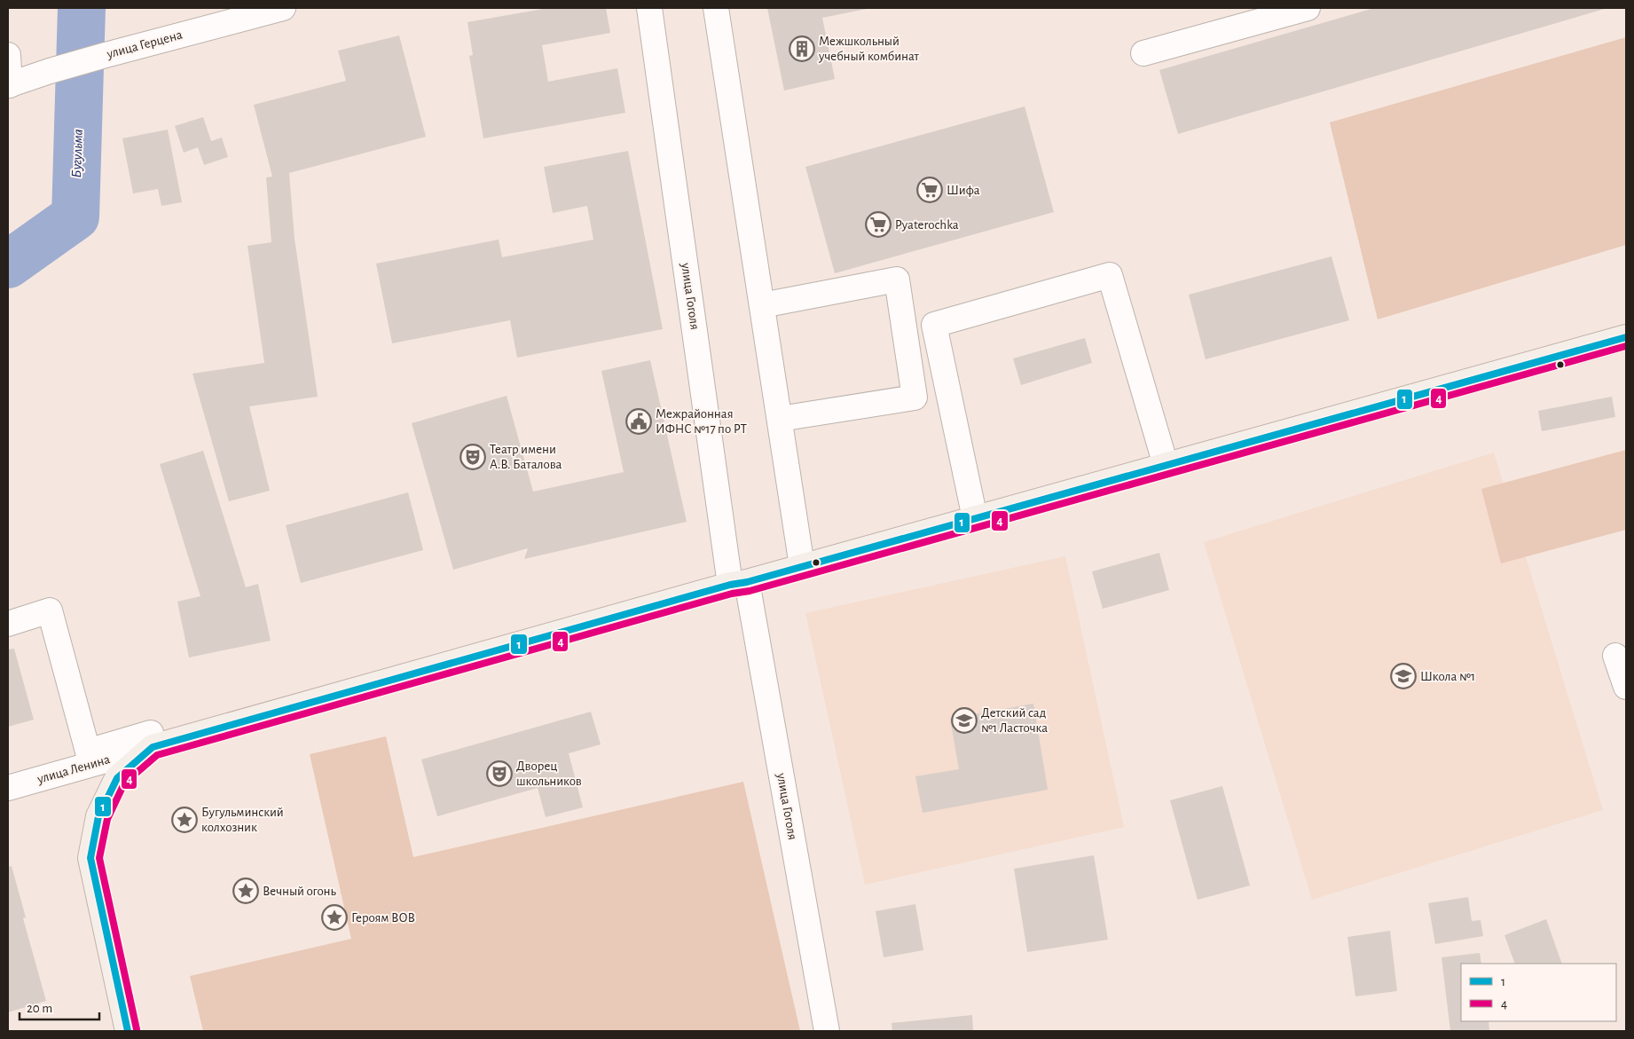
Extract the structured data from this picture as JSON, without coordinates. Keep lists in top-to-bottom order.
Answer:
{
  "streets": {
    "main road": ["улица Ленина"],
    "street": ["улица Герцена", "улица Гоголя"]
  },
  "crossings": [
    ["улица Гоголя", "улица Ленина"]
  ],
  "water": ["Бугульма"],
  "places": {
    "building": ["Межшкольный учебный комбинат"],
    "supermarket": ["Шифа", "Pyaterochka"],
    "public building": ["Межрайонная ИФНС №17 по РТ"],
    "theatre": ["Театр имени А.В. Баталова", "Дворец школьников"],
    "school or university": ["Школа №1", "Детский сад №1 Ласточка"],
    "place": ["Бугульминский колхозник", "Вечный огонь", "Героям ВОВ"]
  },
  "lines": ["transit line 1", "transit line 4"],
  "legend": ["1", "4"],
  "scale_bar": "20 m"
}
